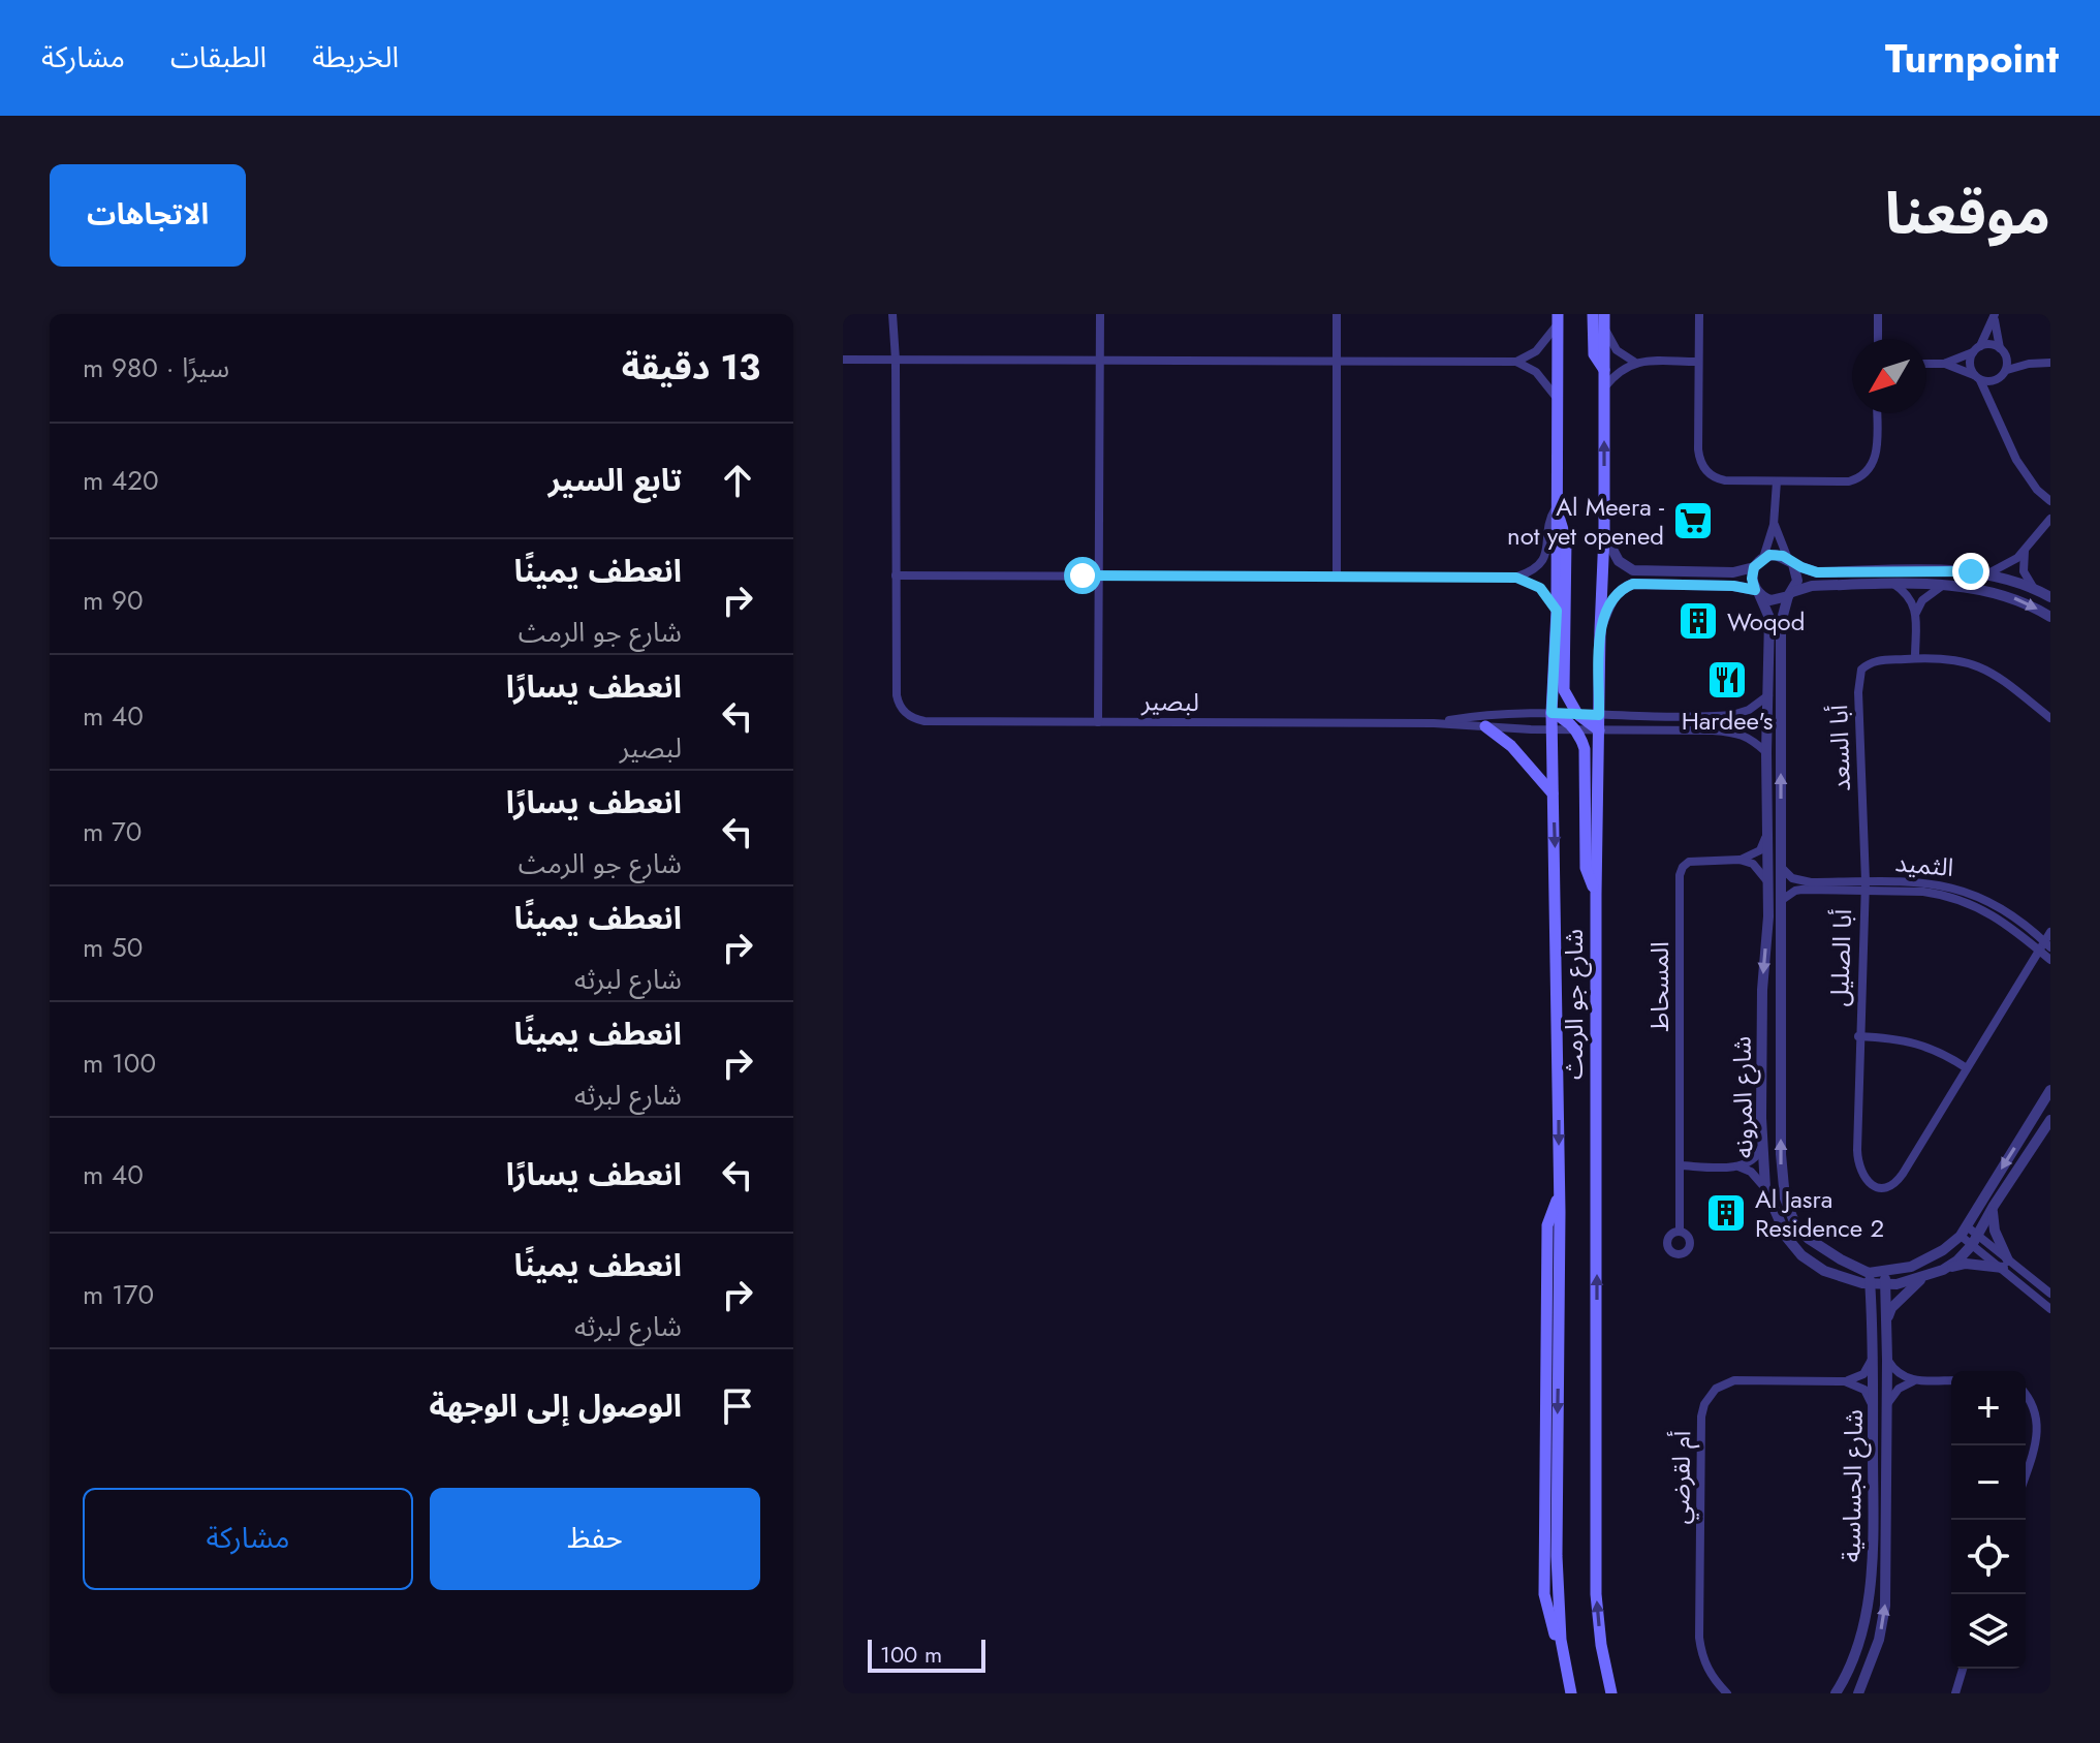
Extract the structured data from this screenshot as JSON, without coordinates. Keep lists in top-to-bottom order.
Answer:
{
  "streets": {
    "main road": ["شارع جو الرمث"],
    "street": [
      "لبصير",
      "أبا السعد",
      "الثميد",
      "أبا الصليل",
      "المسحاط",
      "شارع المرونه",
      "أم لقرضي",
      "شارع الجساسية"
    ]
  },
  "crossings": [
    ["لبصير", "شارع جو الرمث"],
    ["لبصير", "شارع المرونه"],
    ["أبا السعد", "الثميد"],
    ["أبا السعد", "أبا الصليل"],
    ["الثميد", "أبا الصليل"],
    ["الثميد", "شارع المرونه"],
    ["شارع جو الرمث", "شارع المرونه"],
    ["شارع المرونه", "شارع الجساسية"]
  ],
  "places": {
    "supermarket": ["Al Meera - not yet opened"],
    "building": ["Woqod", "Al Jasra Residence 2"],
    "restaurant": ["Hardee's"]
  },
  "scale_bar": "100 m",
  "north": "bottom left",
  "page": {
    "header": "Turnpoint",
    "nav": ["الخريطة", "الطبقات", "مشاركة"],
    "title": "موقعنا",
    "buttons": [
      "الاتجاهات",
      ["حفظ", "مشاركة"]
    ],
    "heading": ["13 دقيقة", "سيرًا · 980 m"],
    "list": [
      ["تابع السير", "420 m"],
      ["انعطف يمينًا", "شارع جو الرمث", "90 m"],
      ["انعطف يسارًا", "لبصير", "40 m"],
      ["انعطف يسارًا", "شارع جو الرمث", "70 m"],
      ["انعطف يمينًا", "شارع لبرثه", "50 m"],
      ["انعطف يمينًا", "شارع لبرثه", "100 m"],
      ["انعطف يسارًا", "40 m"],
      ["انعطف يمينًا", "شارع لبرثه", "170 m"],
      "الوصول إلى الوجهة"
    ],
    "map_buttons": ["+", "−"],
    "scale": "100 m"
  }
}
